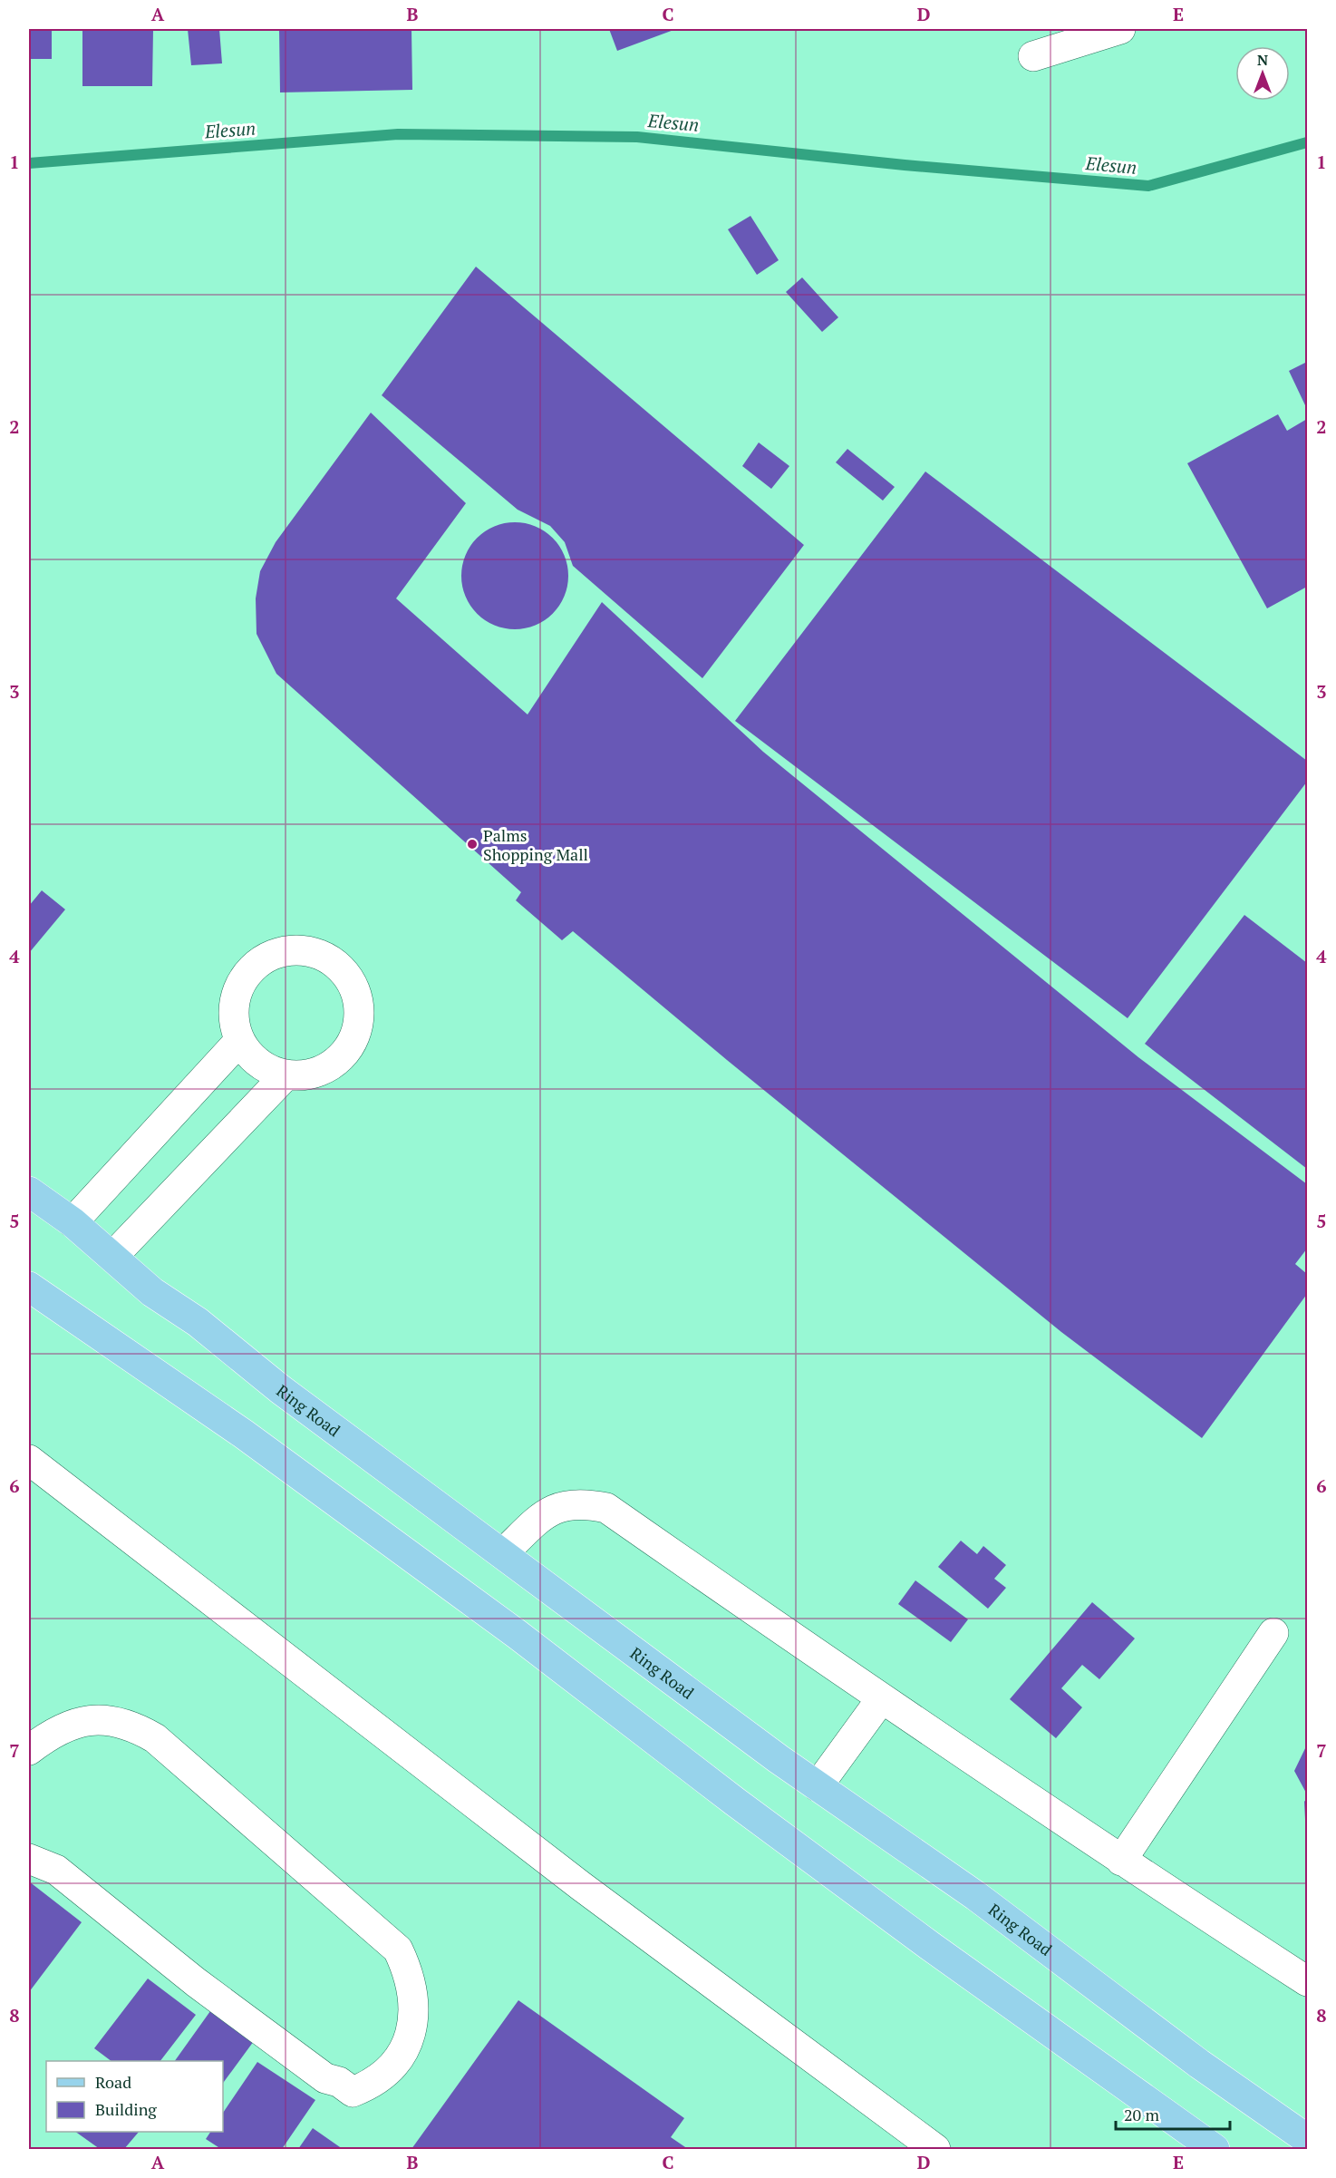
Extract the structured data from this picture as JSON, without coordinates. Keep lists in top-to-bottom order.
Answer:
{
  "streets": {
    "main road": ["Ring Road"]
  },
  "water": ["Elesun"],
  "places": ["Palms Shopping Mall"],
  "legend": ["Road", "Building"],
  "scale_bar": "20 m",
  "north": "top",
  "grid": {
    "columns": [
      "A",
      "B",
      "C",
      "D",
      "E"
    ],
    "rows": [
      "1",
      "2",
      "3",
      "4",
      "5",
      "6",
      "7",
      "8"
    ]
  }
}
